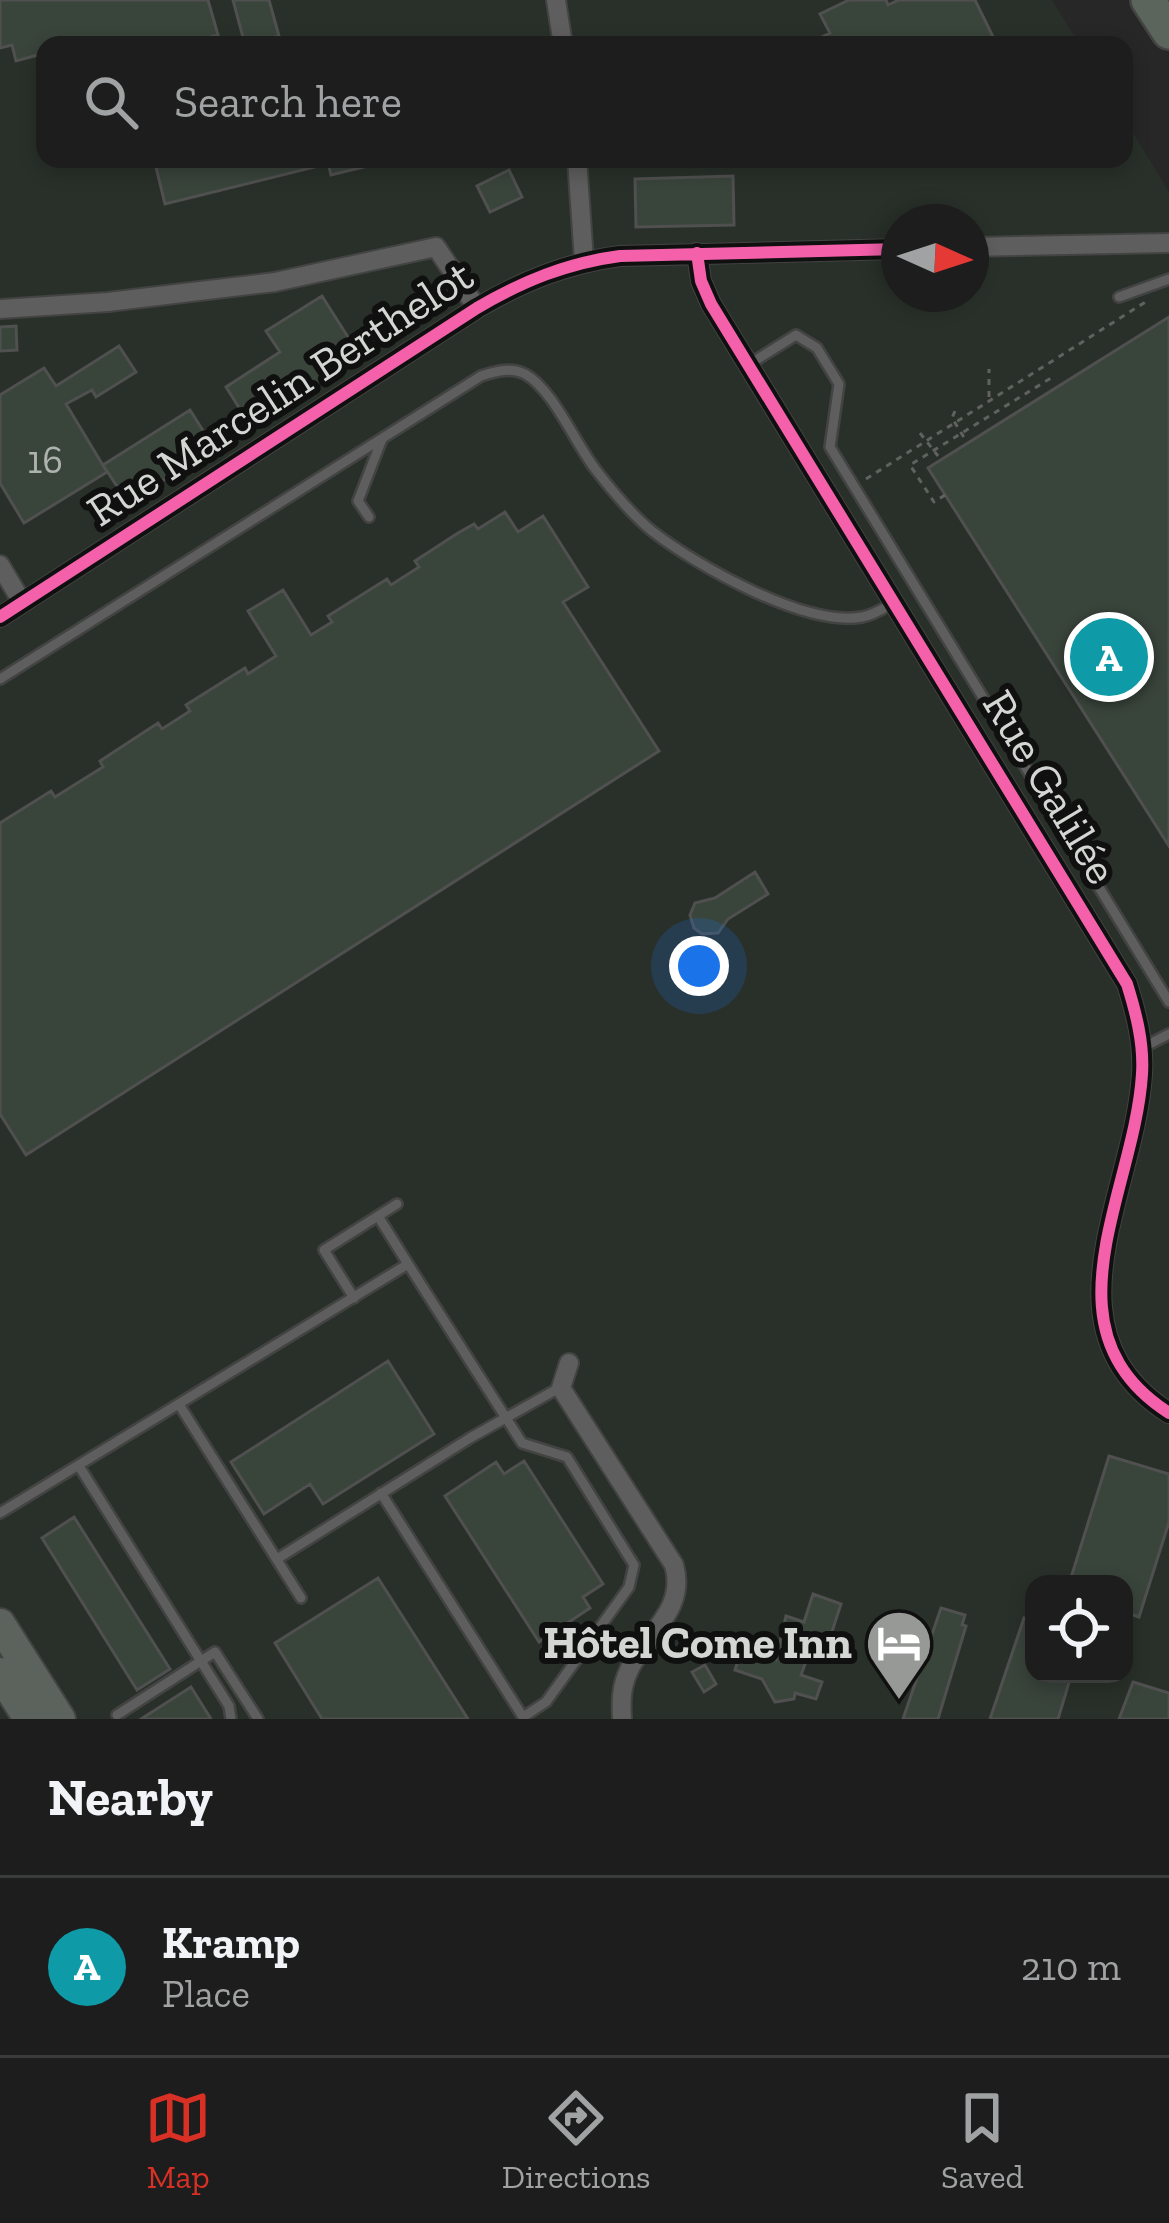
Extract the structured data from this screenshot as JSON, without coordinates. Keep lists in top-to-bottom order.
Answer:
{
  "streets": {
    "street": ["Rue Marcelin Berthelot", "Rue Galilée"]
  },
  "crossings": [
    ["Rue Marcelin Berthelot", "Rue Galilée"]
  ],
  "places": {
    "hotel": ["Hôtel Come Inn"]
  },
  "house_numbers": ["16"],
  "north": "right",
  "page": {
    "search": "Search here",
    "pins": "A",
    "heading": "Nearby",
    "list": [
      {
        "mark": "A",
        "name": "Kramp",
        "note": "Place",
        "value": "210 m"
      }
    ],
    "nav": ["Map", "Directions", "Saved"]
  }
}
